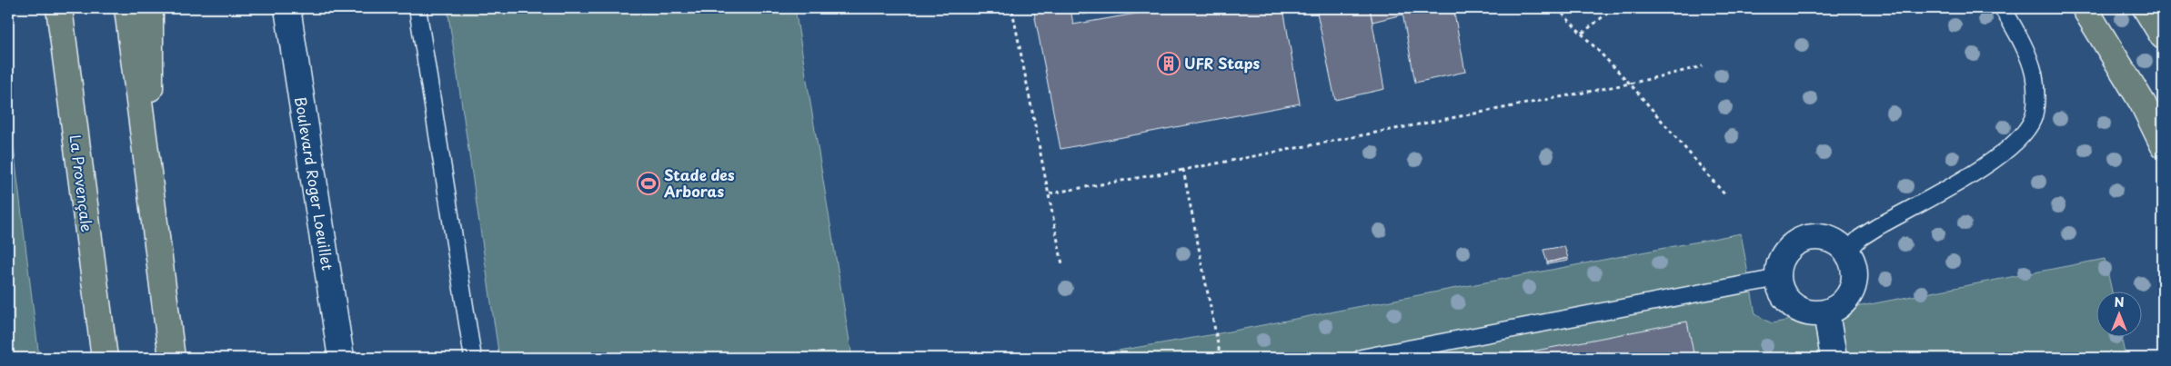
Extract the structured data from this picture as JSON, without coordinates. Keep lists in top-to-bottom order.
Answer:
{
  "streets": {
    "main road": ["La Provençale"],
    "street": ["Boulevard Roger Loeuillet"]
  },
  "places": {
    "building": ["UFR Staps"],
    "sports": ["Stade des Arboras"]
  },
  "north": "top"
}
